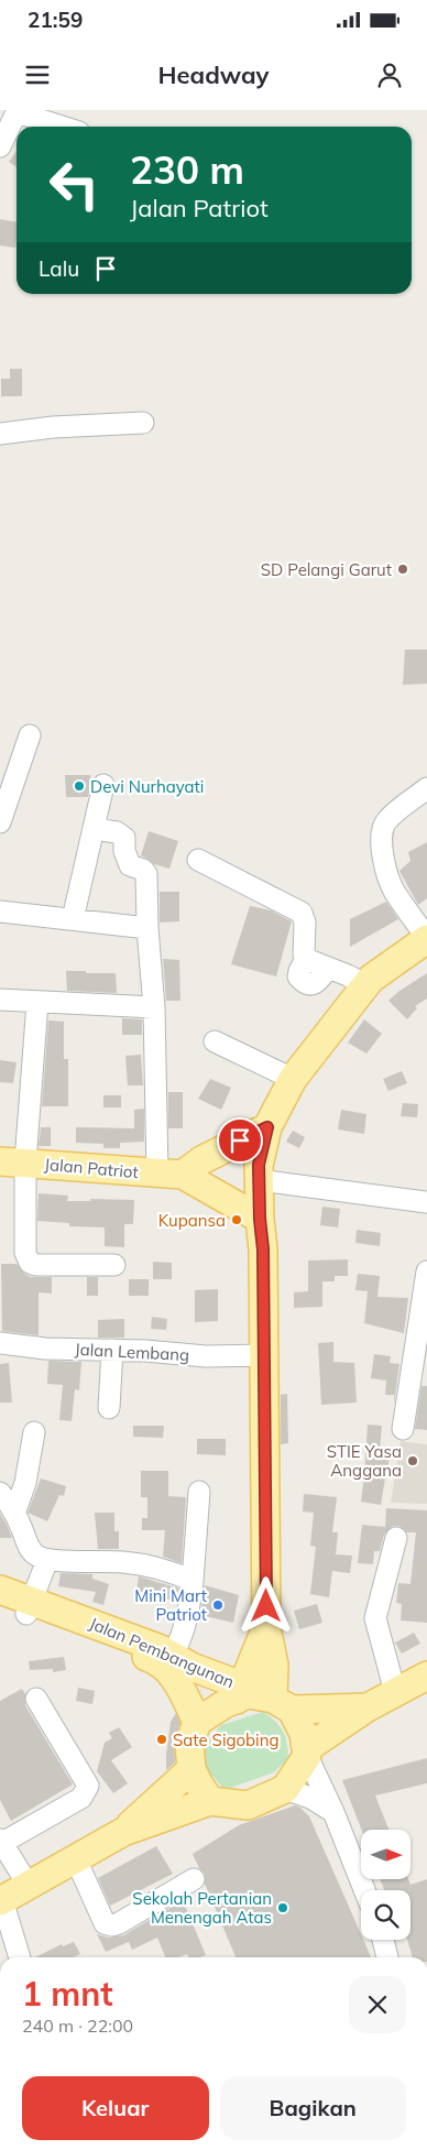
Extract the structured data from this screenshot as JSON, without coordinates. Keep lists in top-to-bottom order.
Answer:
{
  "streets": {
    "main road": ["Jalan Patriot", "Jalan Pembangunan"],
    "street": ["Jalan Lembang"]
  },
  "places": [
    "SD Pelangi Garut",
    "Devi Nurhayati",
    "Kupansa",
    "STIE Yasa Anggana",
    "Mini Mart Patriot",
    "Sate Sigobing",
    "Sekolah Pertanian Menengah Atas"
  ],
  "north": "right",
  "page": {
    "status": "21:59",
    "header": "Headway",
    "turn": ["230 m", "Jalan Patriot"],
    "then": "Lalu",
    "heading": ["1 mnt", "240 m · 22:00"],
    "buttons": ["Keluar", "Bagikan"]
  }
}
